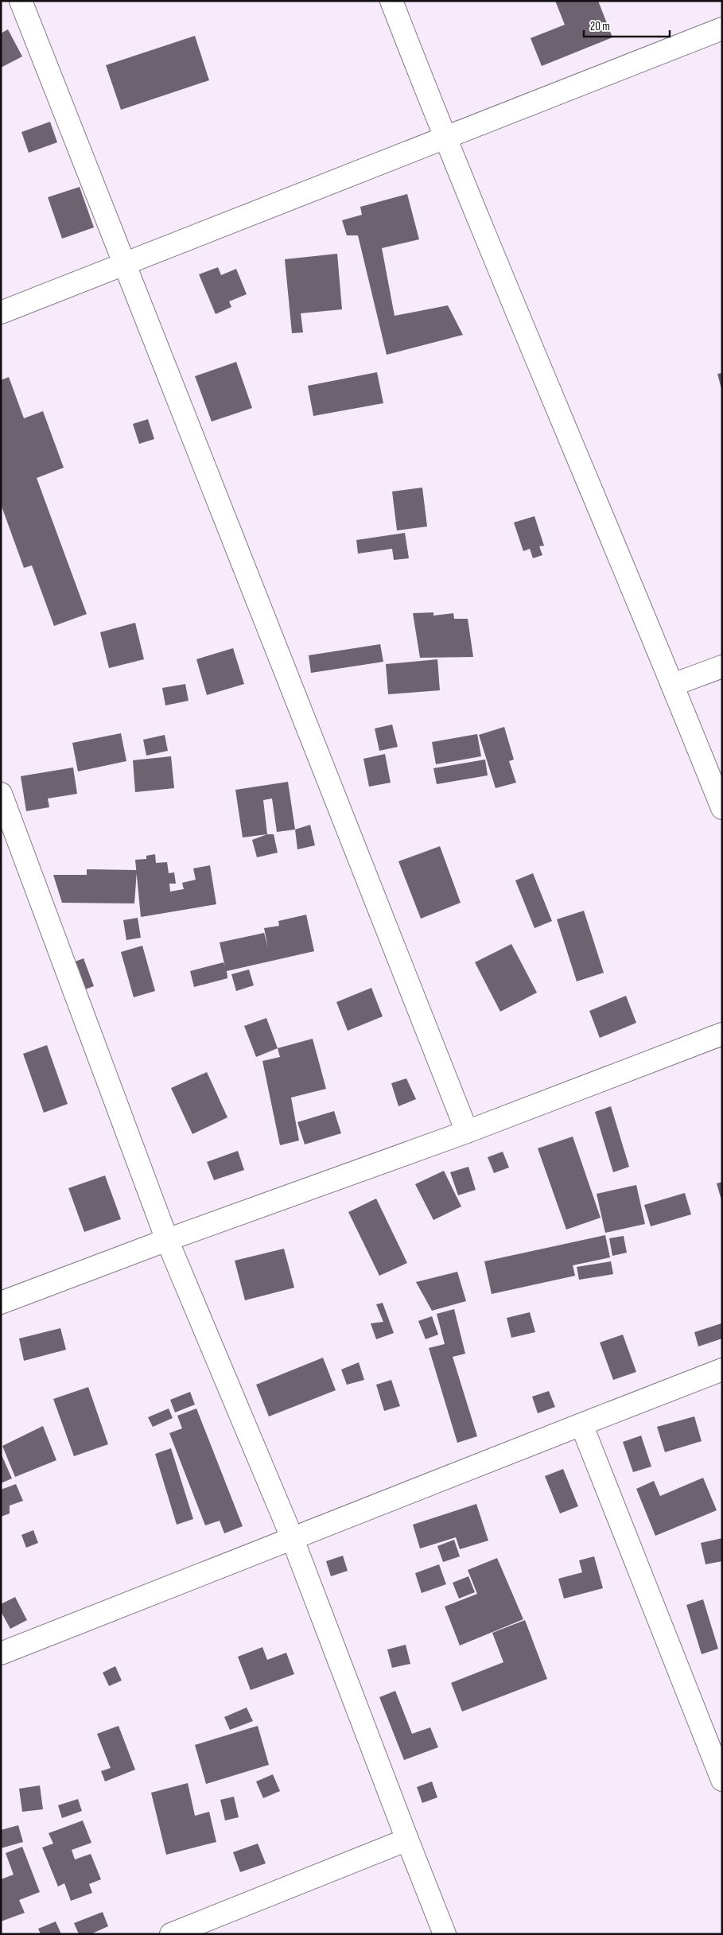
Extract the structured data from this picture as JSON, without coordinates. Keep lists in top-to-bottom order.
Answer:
{
  "scale_bar": "20 m"
}
